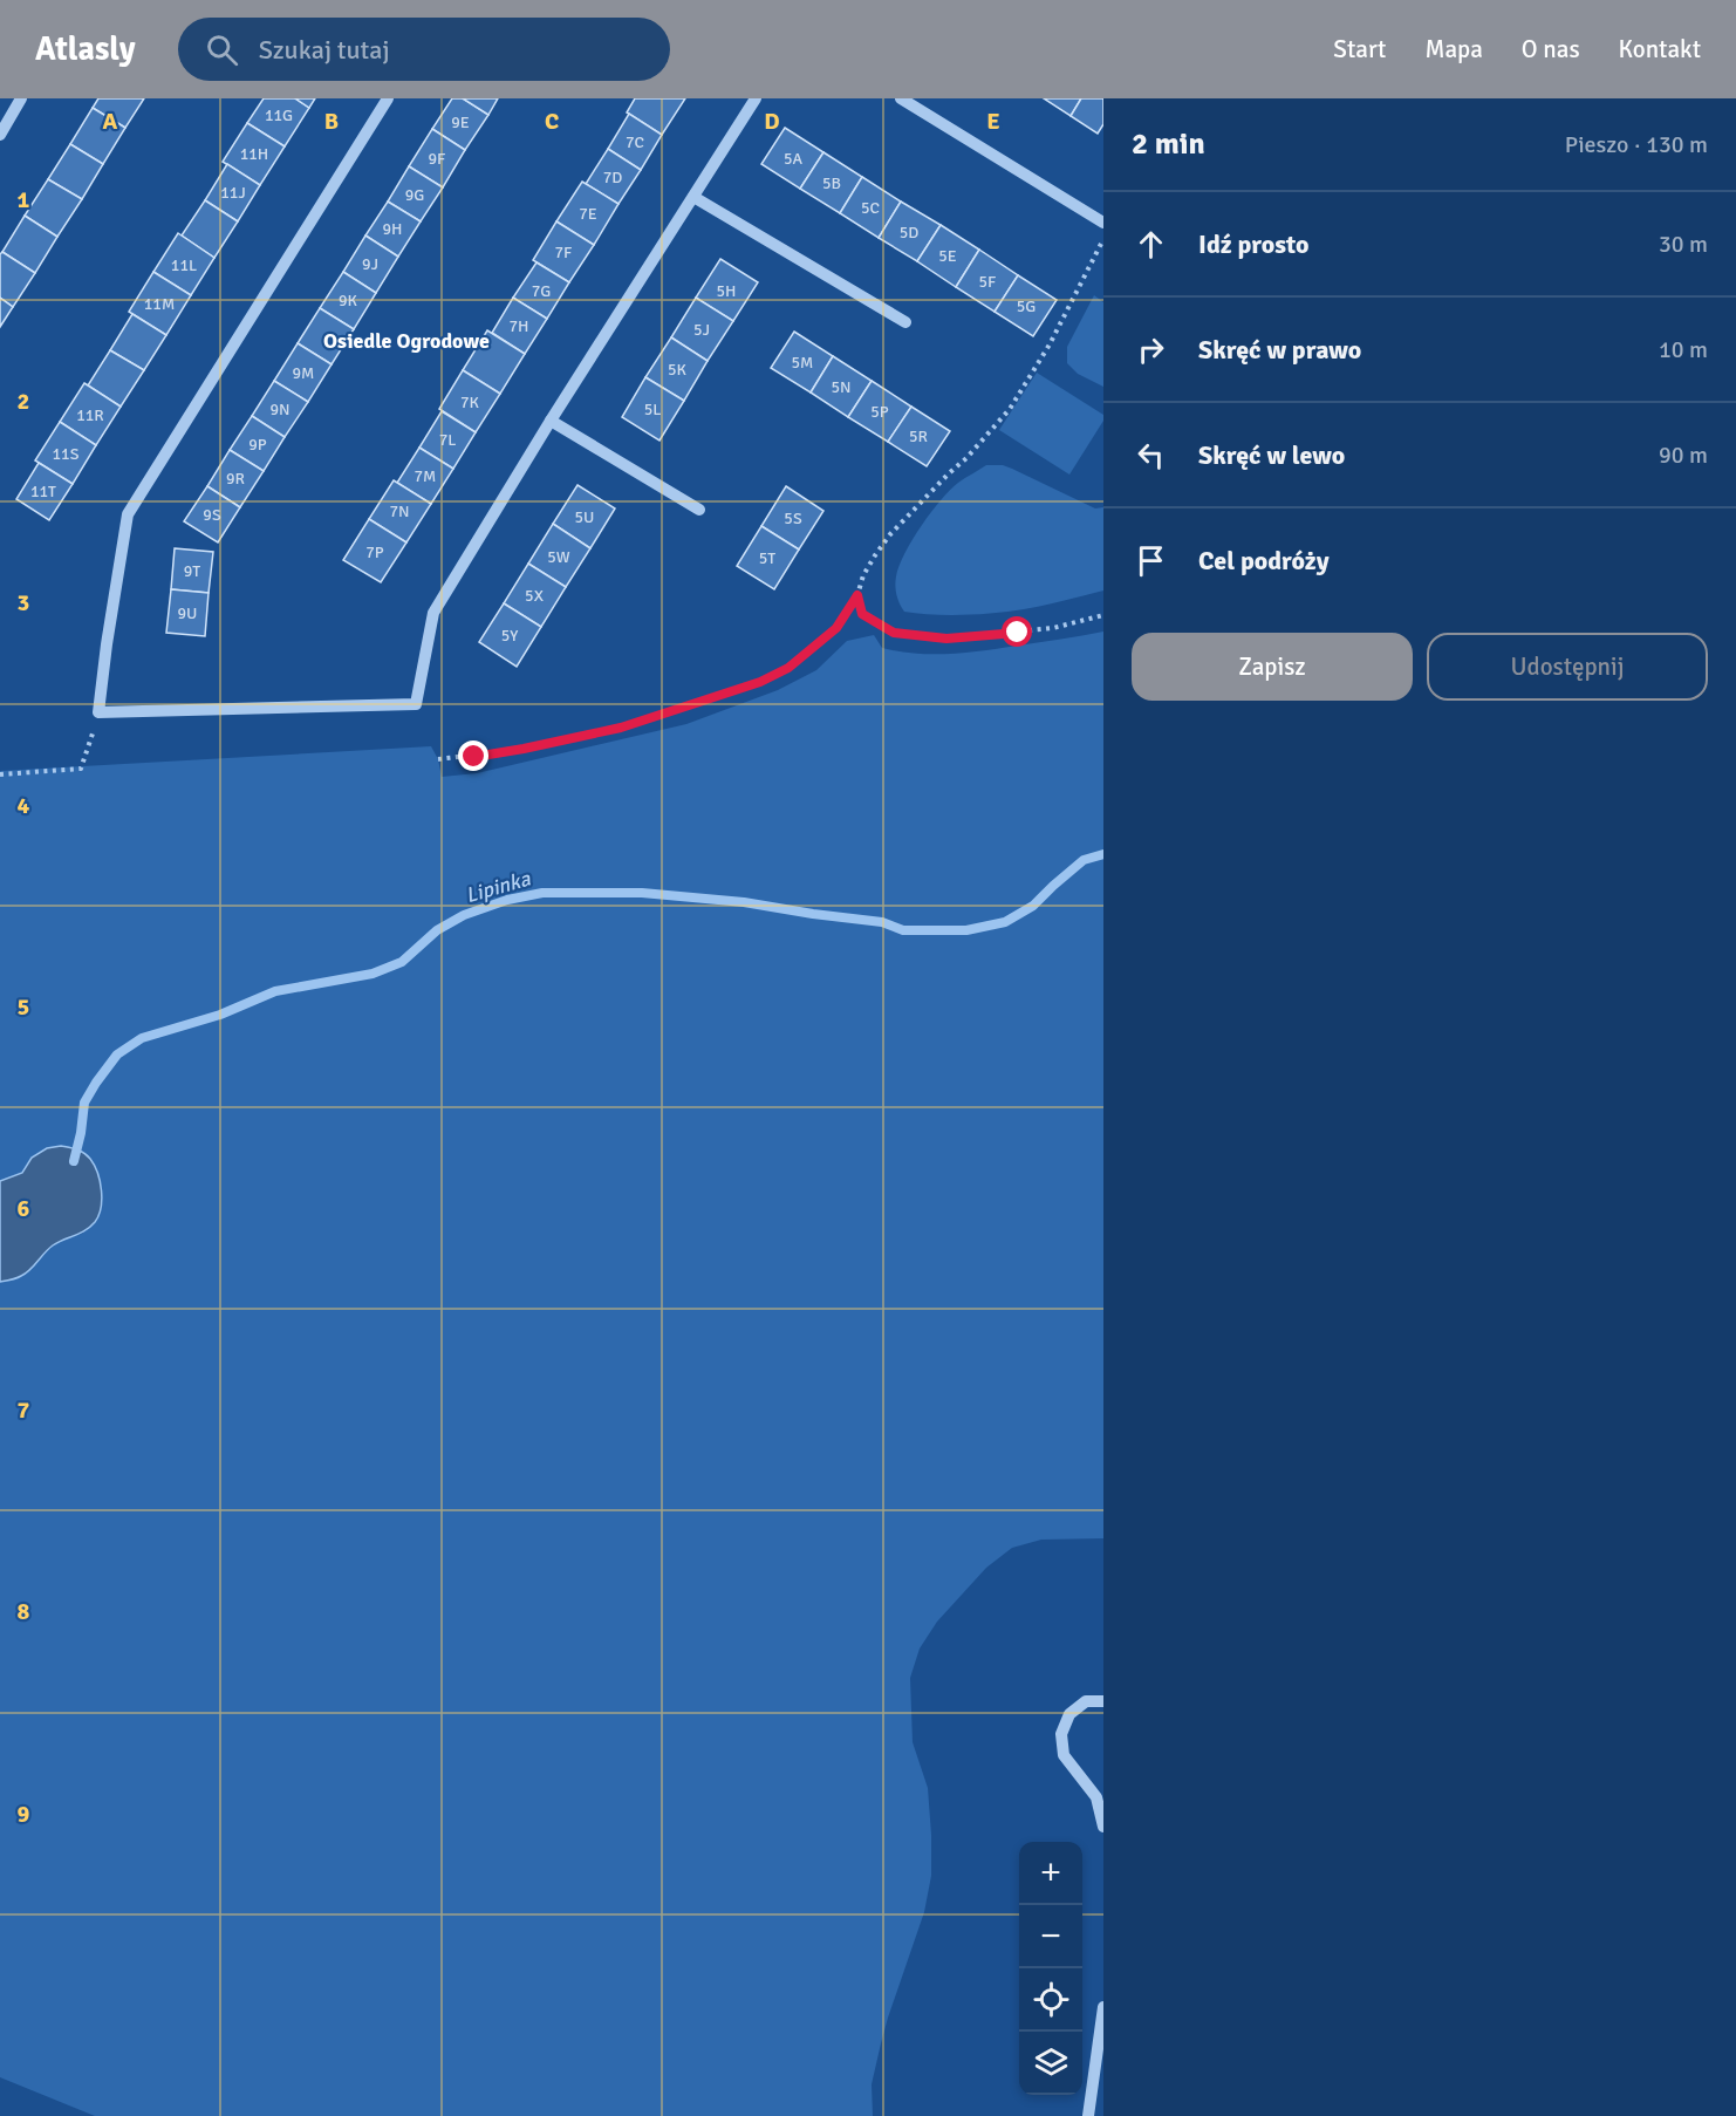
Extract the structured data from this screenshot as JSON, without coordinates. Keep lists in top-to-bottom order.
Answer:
{
  "districts": ["Osiedle Ogrodowe"],
  "water": ["Lipinka"],
  "house_numbers": [
    "11G",
    "9E",
    "7C",
    "11H",
    "9F",
    "5A",
    "7D",
    "5B",
    "11J",
    "9G",
    "5C",
    "7E",
    "9H",
    "5D",
    "7F",
    "5E",
    "9J",
    "11L",
    "5F",
    "7G",
    "5H",
    "9K",
    "11M",
    "5G",
    "7H",
    "5J",
    "5M",
    "5K",
    "9M",
    "5N",
    "7K",
    "9N",
    "5L",
    "5P",
    "11R",
    "5R",
    "7L",
    "9P",
    "11S",
    "7M",
    "9R",
    "11T",
    "7N",
    "9S",
    "5U",
    "5S",
    "7P",
    "5W",
    "5T",
    "9T",
    "5X",
    "9U",
    "5Y"
  ],
  "page": {
    "header": "Atlasly",
    "search": "Szukaj tutaj",
    "nav": [
      "Start",
      "Mapa",
      "O nas",
      "Kontakt"
    ],
    "heading": ["2 min", "Pieszo · 130 m"],
    "list": [
      ["Idź prosto", "30 m"],
      ["Skręć w prawo", "10 m"],
      ["Skręć w lewo", "90 m"],
      "Cel podróży"
    ],
    "buttons": ["Zapisz", "Udostępnij"],
    "map_buttons": ["+", "−"]
  },
  "grid": {
    "columns": [
      "A",
      "B",
      "C",
      "D",
      "E"
    ],
    "rows": [
      "1",
      "2",
      "3",
      "4",
      "5",
      "6",
      "7",
      "8",
      "9"
    ]
  }
}
